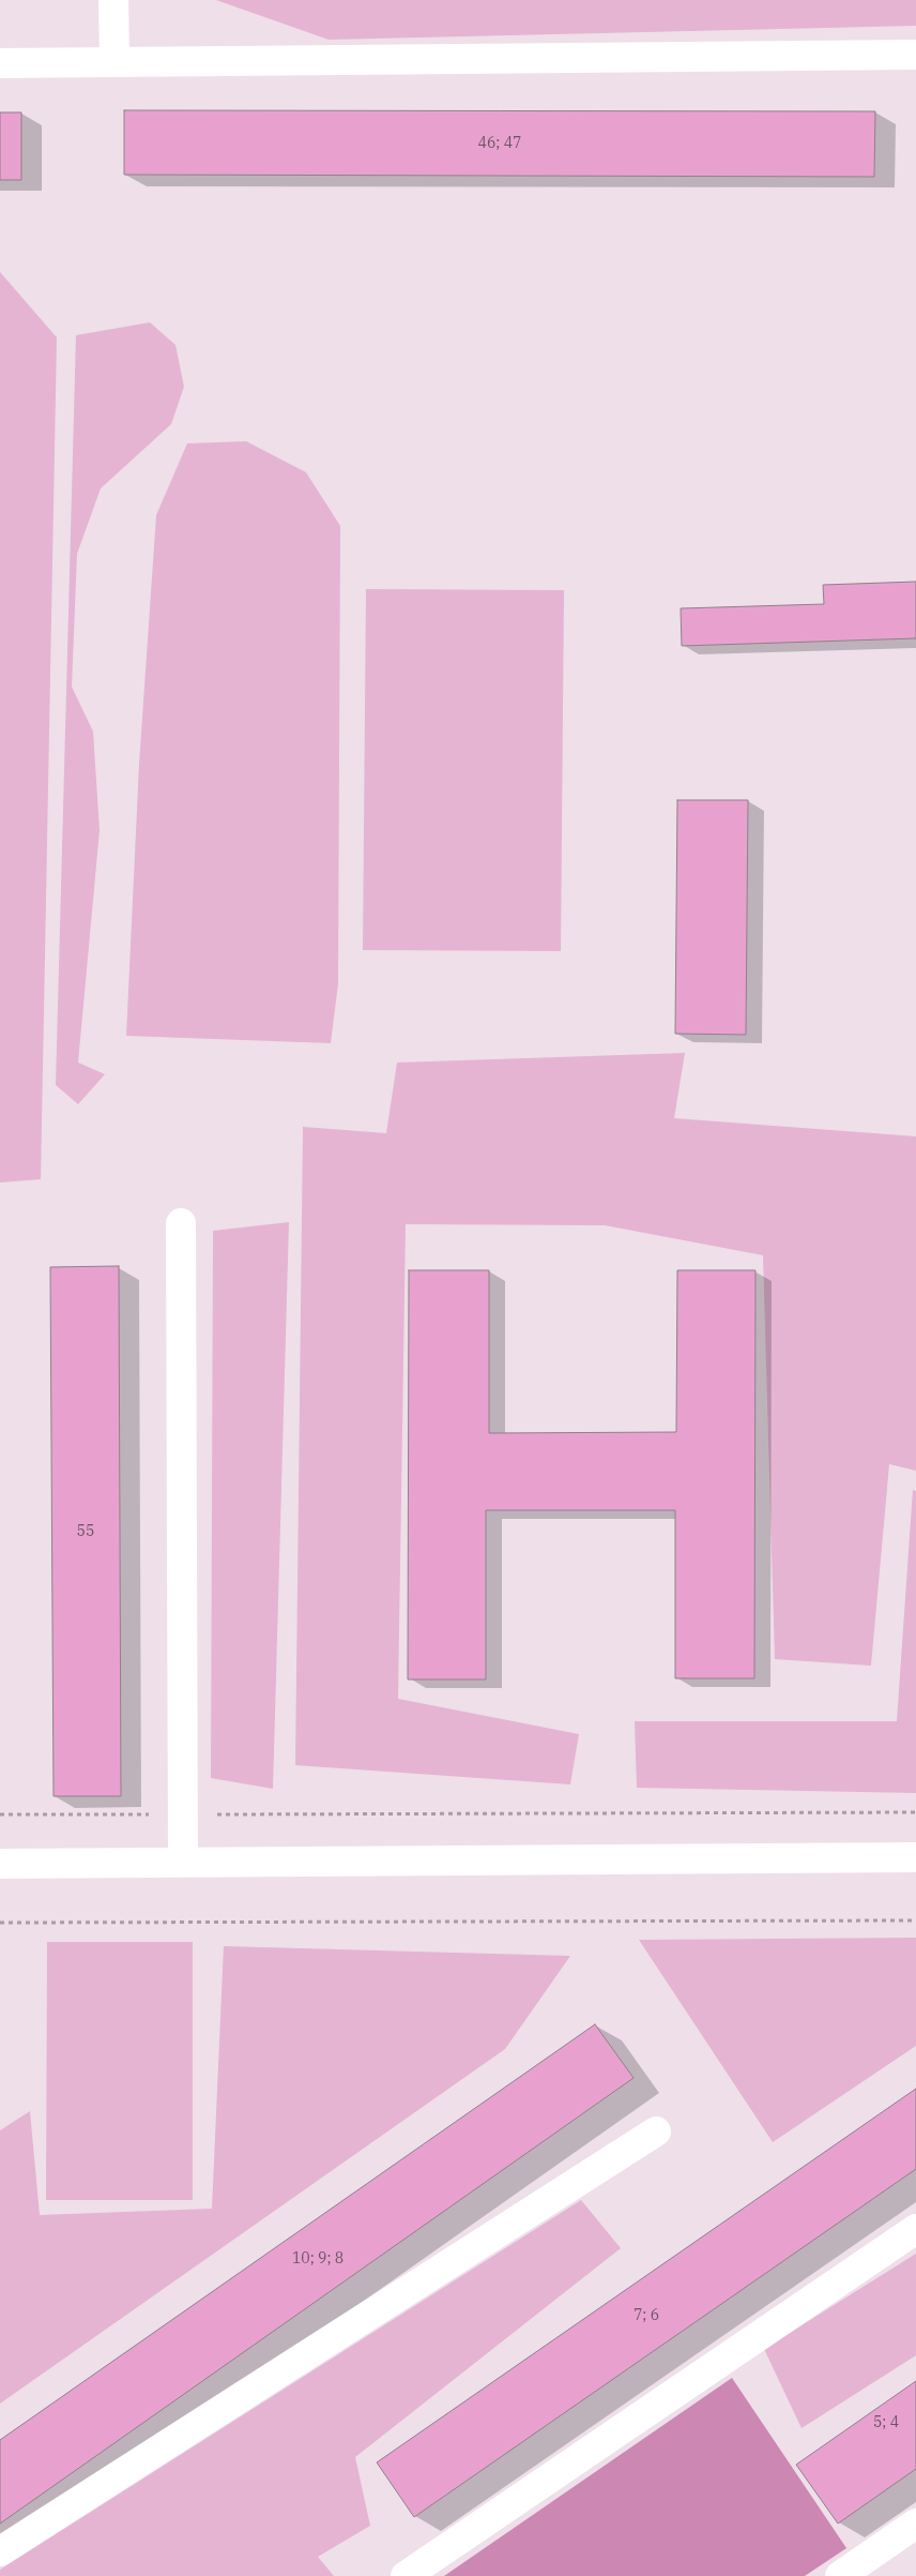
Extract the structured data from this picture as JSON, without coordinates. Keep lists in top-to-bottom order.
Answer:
{
  "house_numbers": [
    "46; 47",
    "55",
    "10; 9; 8",
    "7; 6",
    "5; 4"
  ]
}
